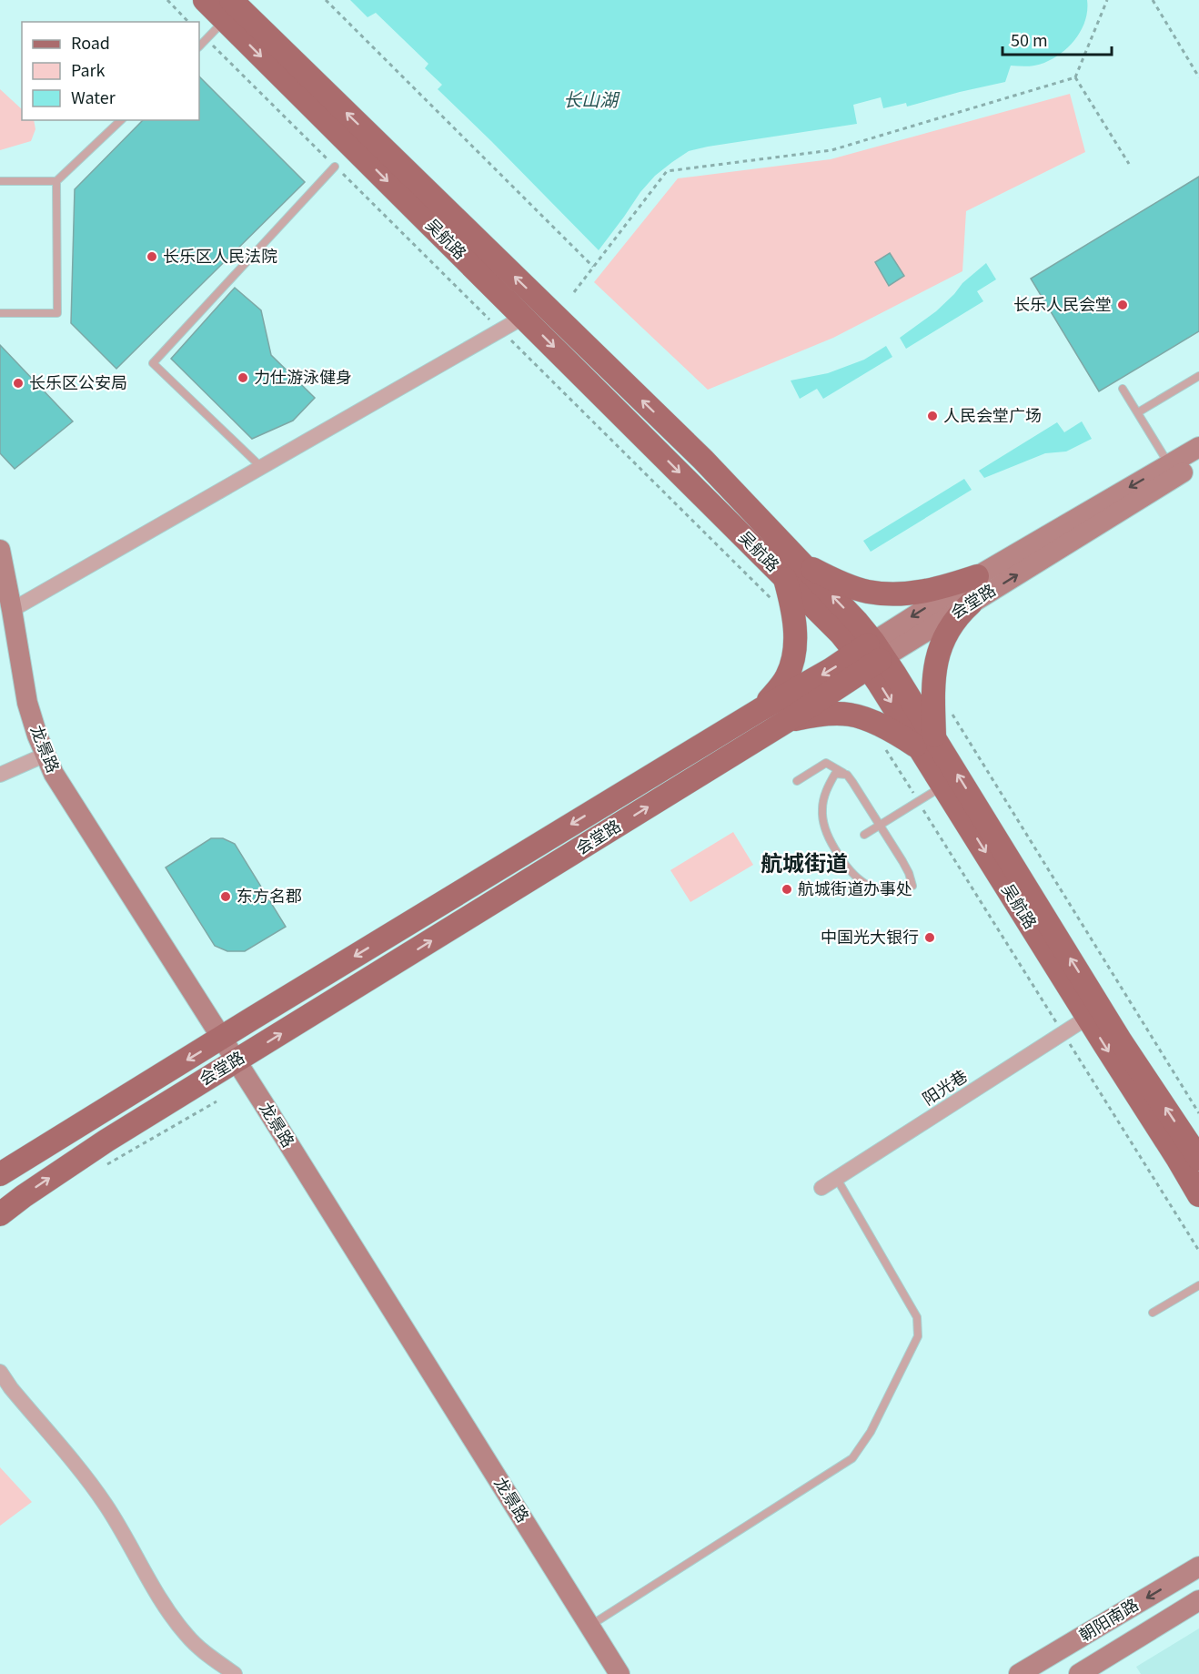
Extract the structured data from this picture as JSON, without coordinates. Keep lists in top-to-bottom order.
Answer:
{
  "streets": {
    "main road": ["吴航路", "会堂路"],
    "street": ["龙景路", "阳光巷", "朝阳南路"]
  },
  "crossings": [
    ["吴航路", "会堂路"],
    ["吴航路", "阳光巷"],
    ["会堂路", "龙景路"]
  ],
  "districts": ["航城街道"],
  "water": ["长山湖"],
  "places": [
    "长乐区人民法院",
    "长乐人民会堂",
    "力仕游泳健身",
    "长乐区公安局",
    "人民会堂广场",
    "航城街道办事处",
    "东方名郡",
    "中国光大银行"
  ],
  "legend": ["Road", "Park", "Water"],
  "scale_bar": "50 m"
}
